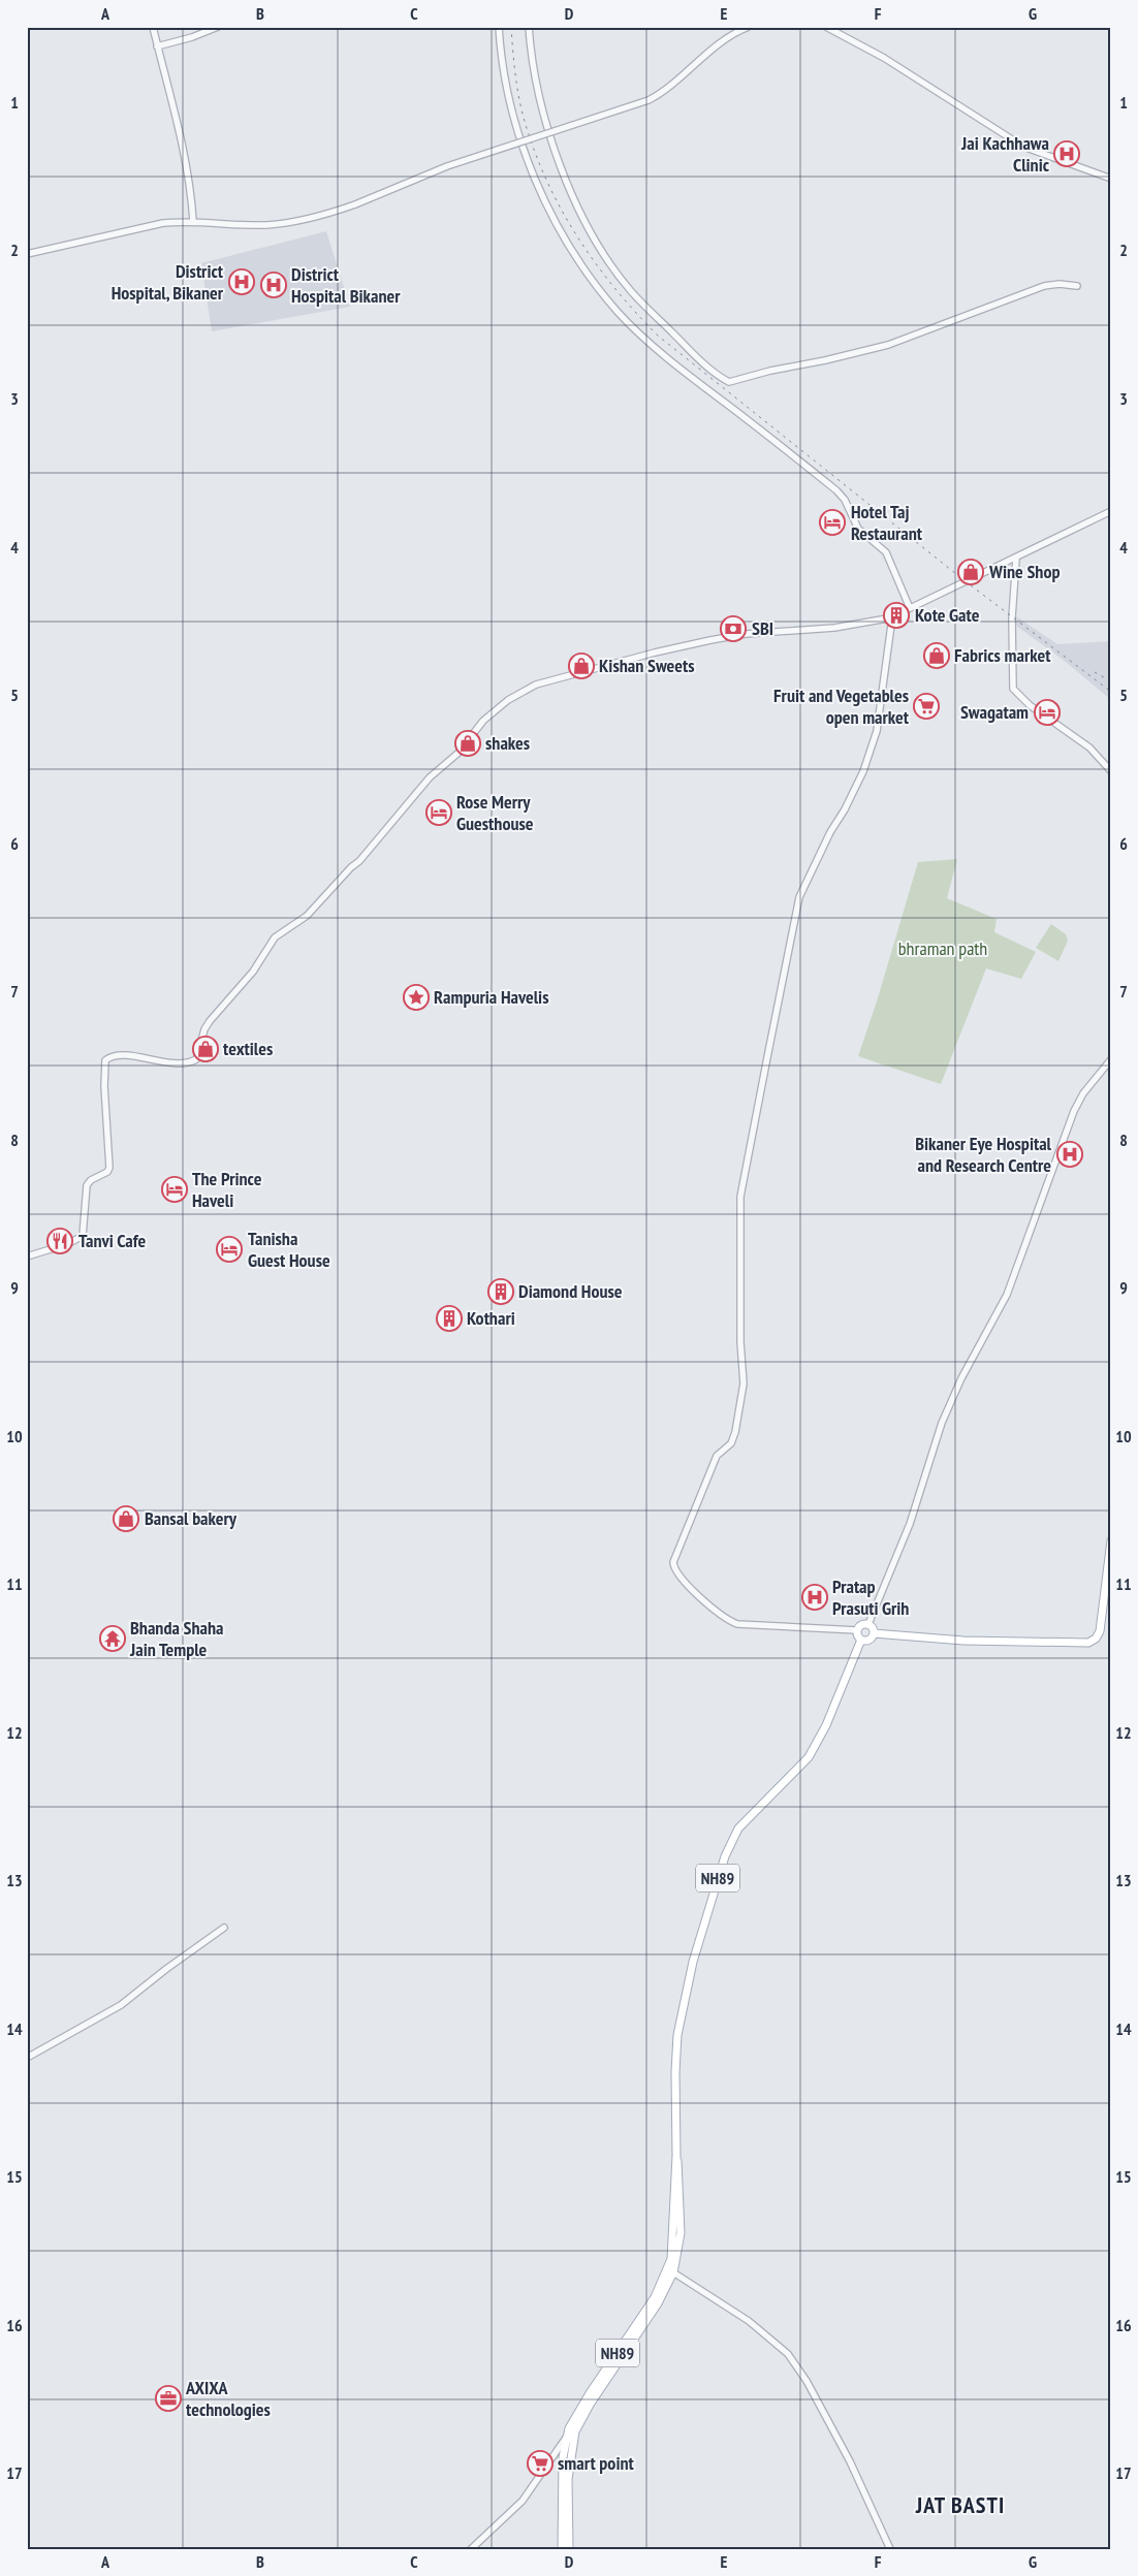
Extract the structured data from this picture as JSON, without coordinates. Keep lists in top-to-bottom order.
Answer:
{
  "streets": {
    "main road": ["NH89"]
  },
  "districts": ["JAT BASTI"],
  "parks": ["bhraman path"],
  "places": {
    "hospital": [
      "Jai Kachhawa Clinic",
      "District Hospital, Bikaner",
      "District Hospital Bikaner",
      "Bikaner Eye Hospital and Research Centre",
      "Pratap Prasuti Grih"
    ],
    "hotel": [
      "Hotel Taj Restaurant",
      "Swagatam",
      "Rose Merry Guesthouse",
      "The Prince Haveli",
      "Tanisha Guest House"
    ],
    "shop": [
      "Wine Shop",
      "Fabrics market",
      "Kishan Sweets",
      "shakes",
      "textiles",
      "Bansal bakery"
    ],
    "building": ["Kote Gate", "Diamond House", "Kothari"],
    "bank": ["SBI"],
    "supermarket": ["Fruit and Vegetables open market", "smart point"],
    "place": ["Rampuria Havelis"],
    "restaurant": ["Tanvi Cafe"],
    "temple": ["Bhanda Shaha Jain Temple"],
    "office": ["AXIXA technologies"]
  },
  "grid": {
    "columns": [
      "A",
      "B",
      "C",
      "D",
      "E",
      "F",
      "G"
    ],
    "rows": [
      "1",
      "2",
      "3",
      "4",
      "5",
      "6",
      "7",
      "8",
      "9",
      "10",
      "11",
      "12",
      "13",
      "14",
      "15",
      "16",
      "17"
    ]
  }
}
